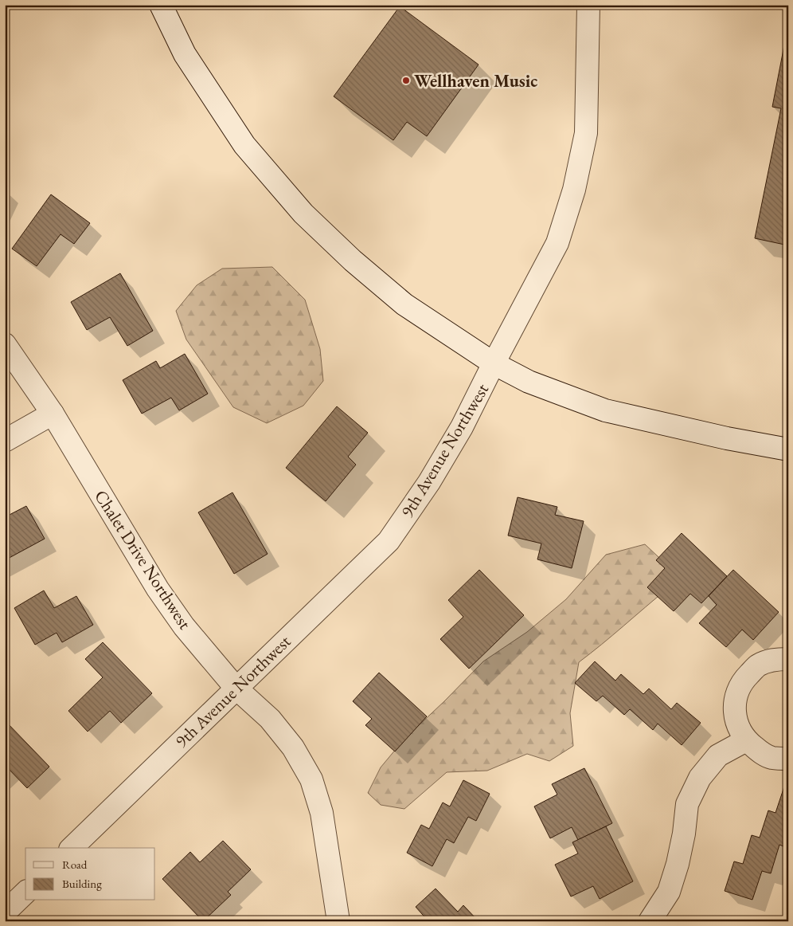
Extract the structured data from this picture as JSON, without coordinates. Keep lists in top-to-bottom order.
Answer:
{
  "streets": {
    "street": ["9th Avenue Northwest", "Chalet Drive Northwest"]
  },
  "crossings": [
    ["9th Avenue Northwest", "Chalet Drive Northwest"]
  ],
  "places": ["Wellhaven Music"],
  "legend": ["Road", "Building"]
}
